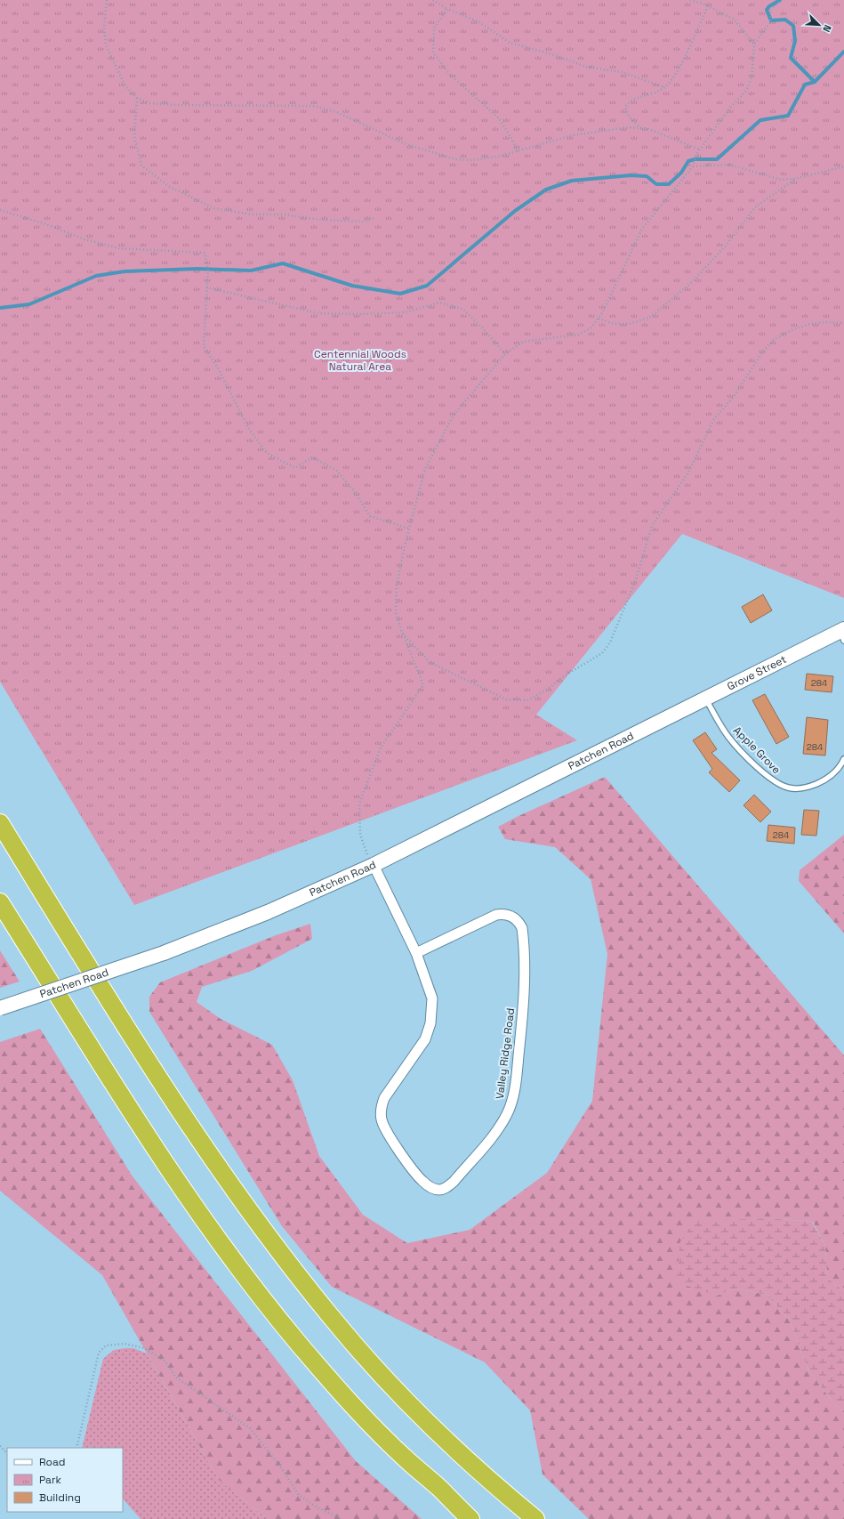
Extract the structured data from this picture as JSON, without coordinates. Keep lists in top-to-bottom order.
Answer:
{
  "streets": {
    "street": ["Grove Street", "Patchen Road", "Valley Ridge Road"],
    "lane": ["Apple Grove"]
  },
  "crossings": [
    ["Grove Street", "Apple Grove"],
    ["Grove Street", "Patchen Road"],
    ["Patchen Road", "Valley Ridge Road"]
  ],
  "parks": ["Centennial Woods Natural Area"],
  "house_numbers": ["284", "284", "284"],
  "legend": ["Road", "Park", "Building"],
  "north": "bottom right"
}
